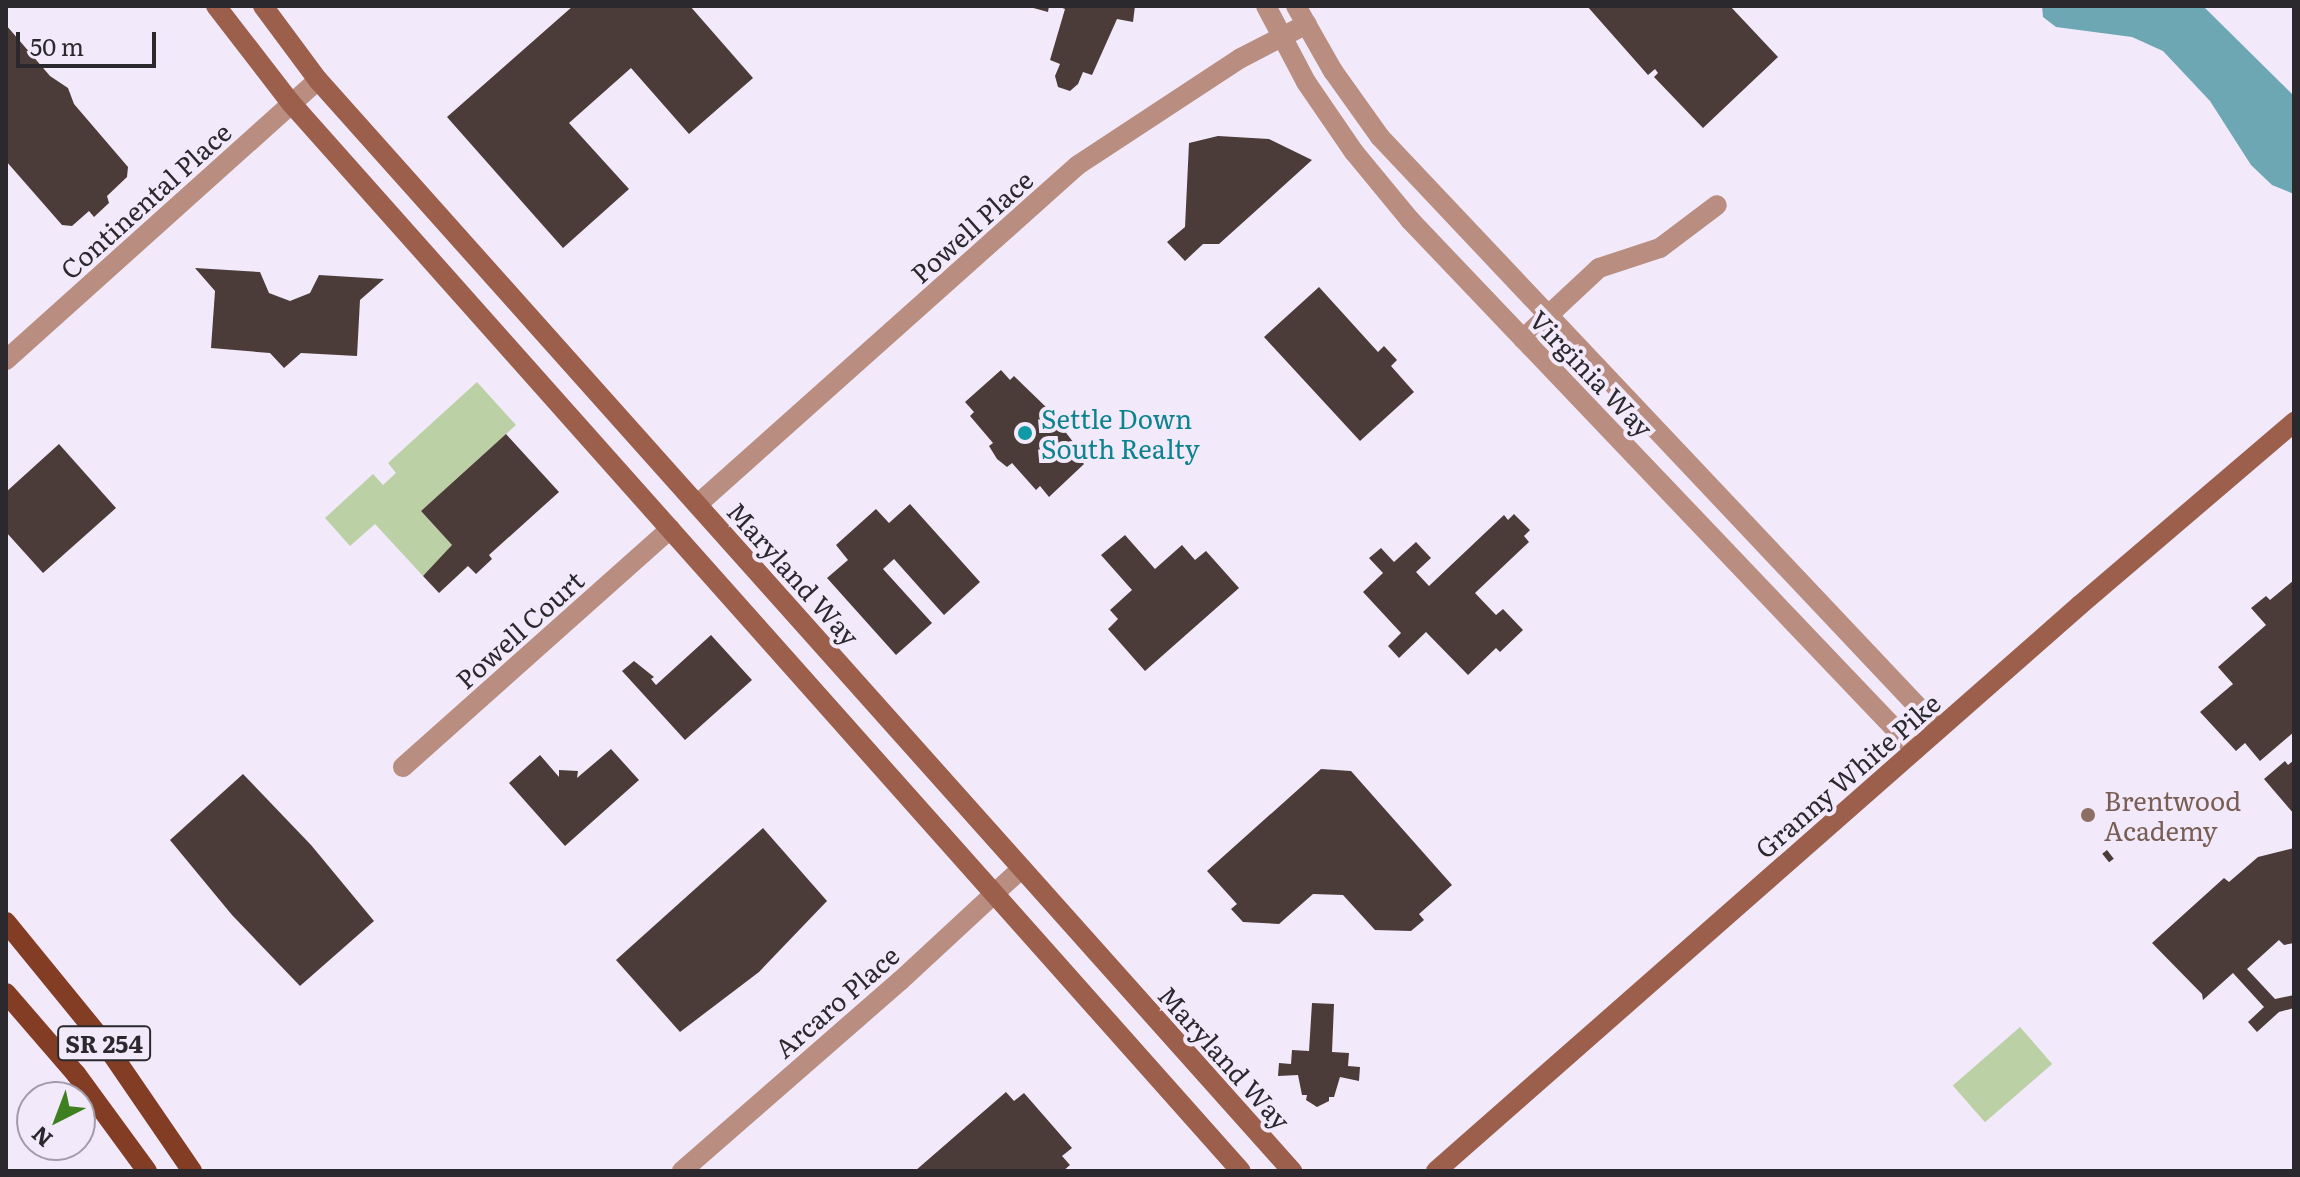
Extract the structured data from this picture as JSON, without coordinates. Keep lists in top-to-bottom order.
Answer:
{
  "streets": {
    "main road": ["Maryland Way", "Granny White Pike", "SR 254"],
    "street": [
      "Continental Place",
      "Powell Place",
      "Virginia Way",
      "Powell Court",
      "Arcaro Place"
    ]
  },
  "crossings": [
    ["Continental Place", "Maryland Way"],
    ["Powell Place", "Virginia Way"],
    ["Powell Place", "Maryland Way"],
    ["Virginia Way", "Granny White Pike"],
    ["Maryland Way", "Arcaro Place"]
  ],
  "places": ["Settle Down South Realty", "Brentwood Academy"],
  "scale_bar": "50 m",
  "north": "bottom left"
}
